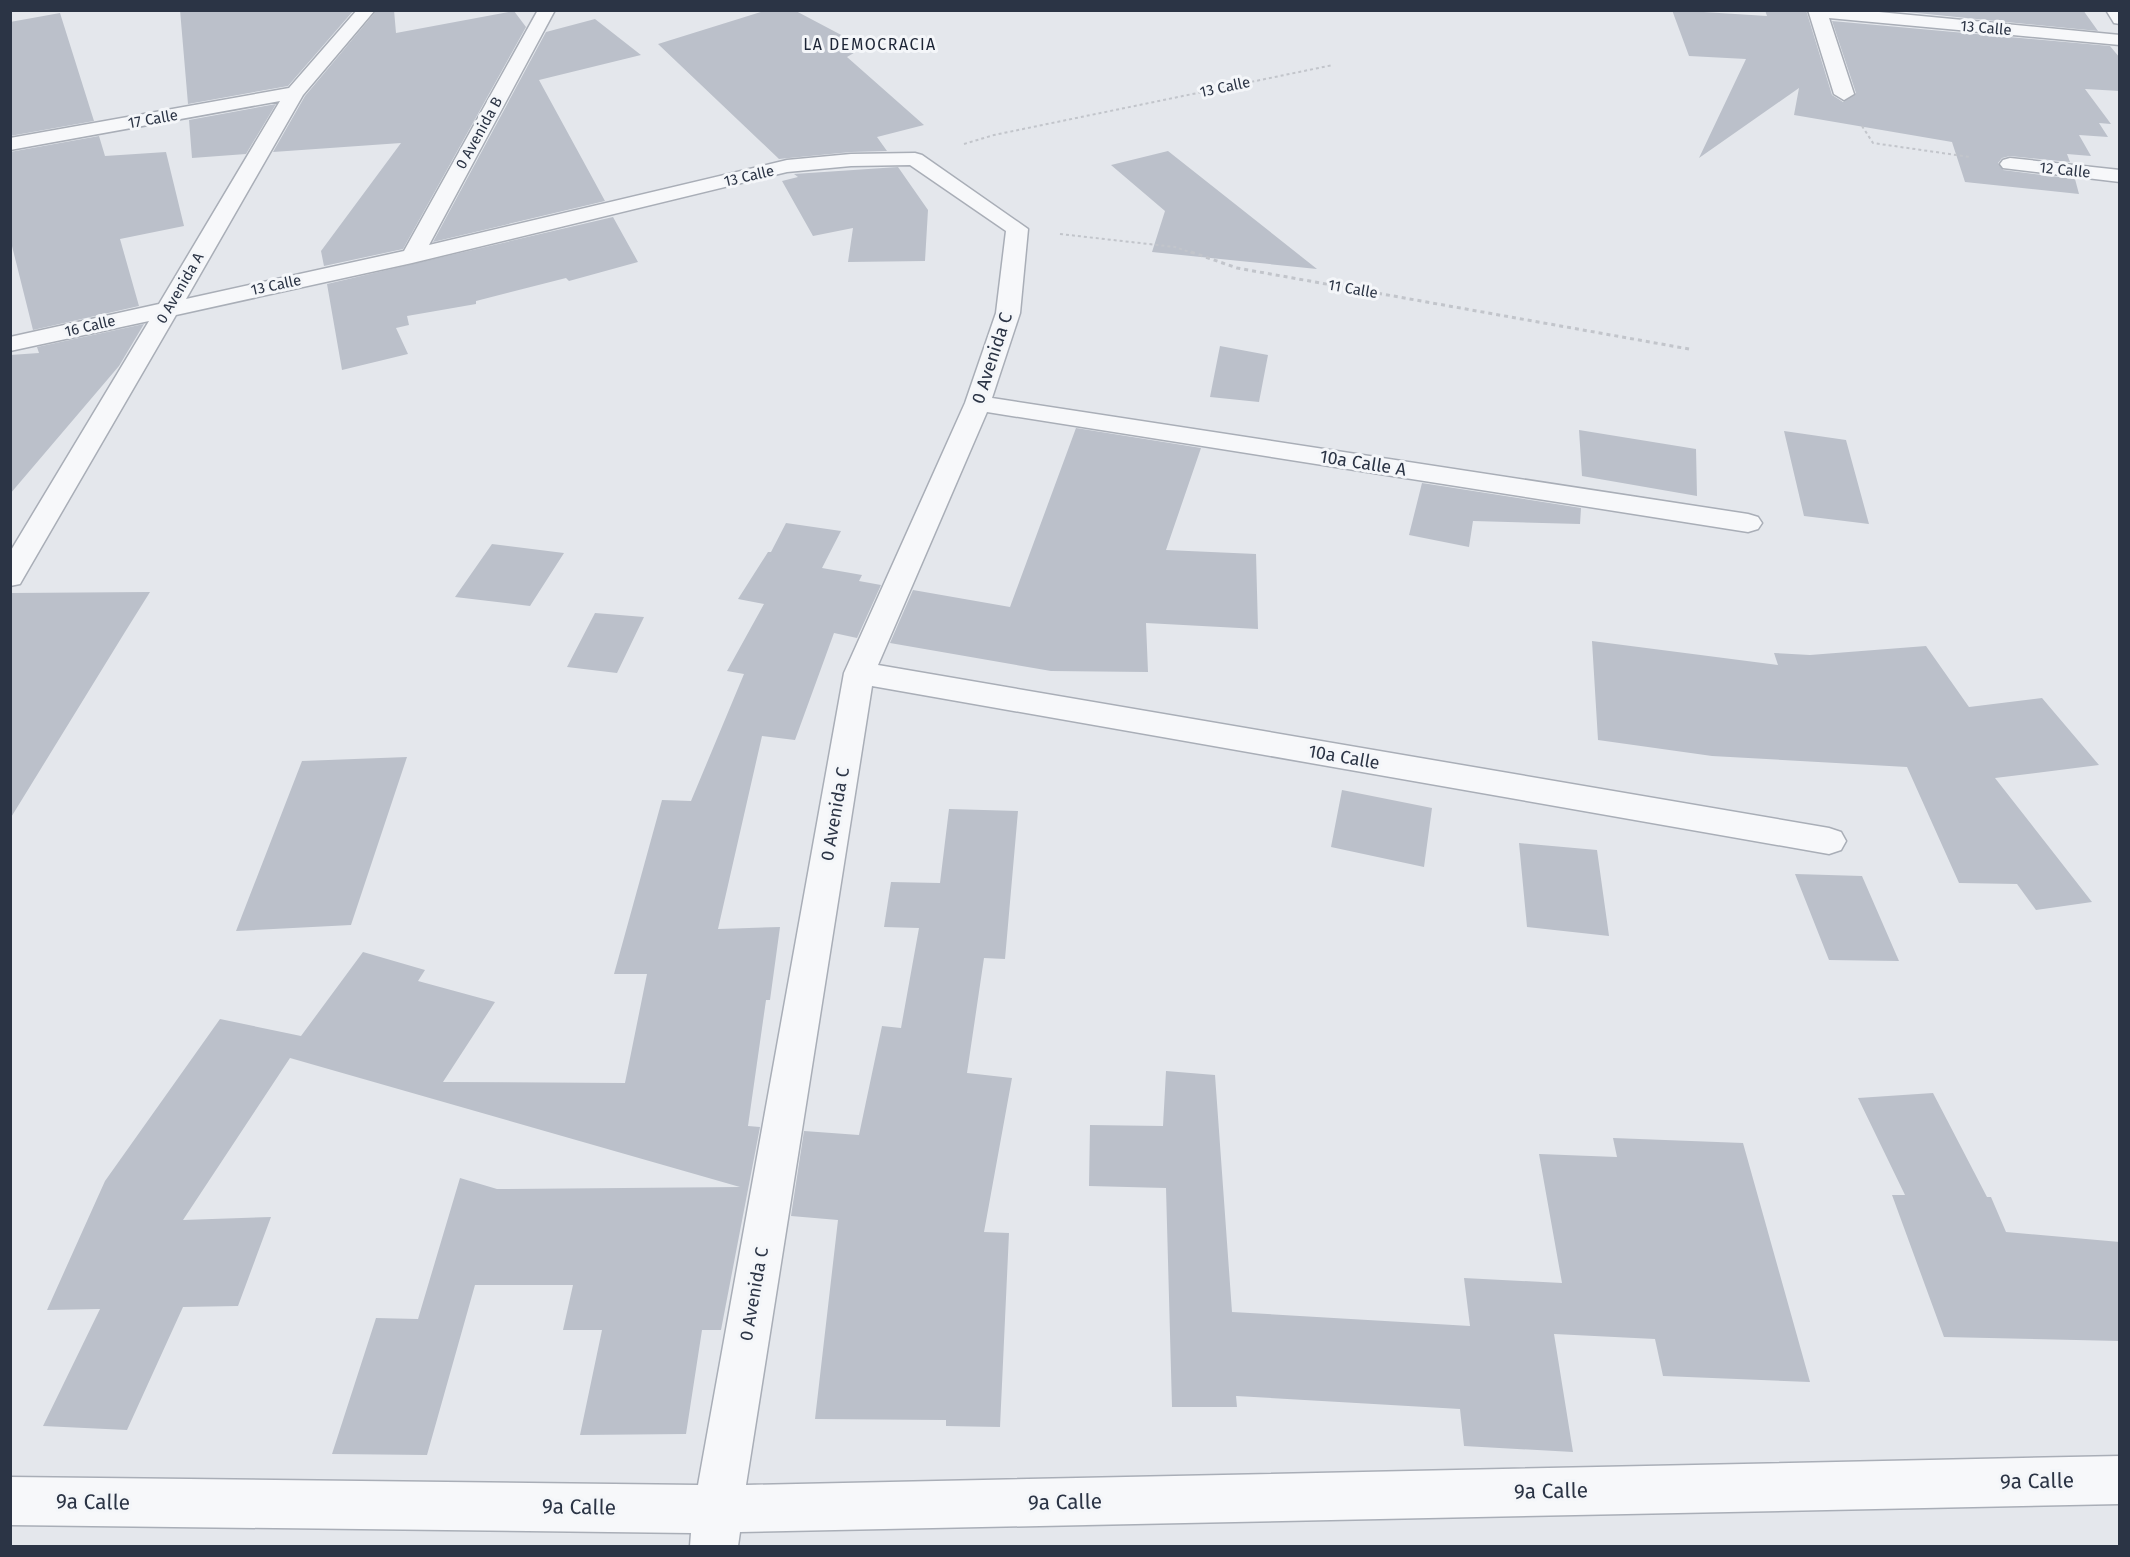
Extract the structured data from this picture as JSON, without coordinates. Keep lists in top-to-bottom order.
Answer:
{
  "streets": {
    "street": [
      "13 Calle",
      "17 Calle",
      "0 Avenida B",
      "12 Calle",
      "0 Avenida A",
      "16 Calle",
      "0 Avenida C",
      "10a Calle A",
      "10a Calle",
      "9a Calle"
    ],
    "path": ["11 Calle"]
  },
  "crossings": [
    ["13 Calle", "0 Avenida B"],
    ["13 Calle", "0 Avenida A"],
    ["13 Calle", "16 Calle"],
    ["17 Calle", "0 Avenida A"],
    ["0 Avenida A", "16 Calle"],
    ["11 Calle", "0 Avenida C"],
    ["0 Avenida C", "10a Calle A"],
    ["0 Avenida C", "10a Calle"],
    ["0 Avenida C", "9a Calle"]
  ],
  "districts": ["LA DEMOCRACIA"]
}
